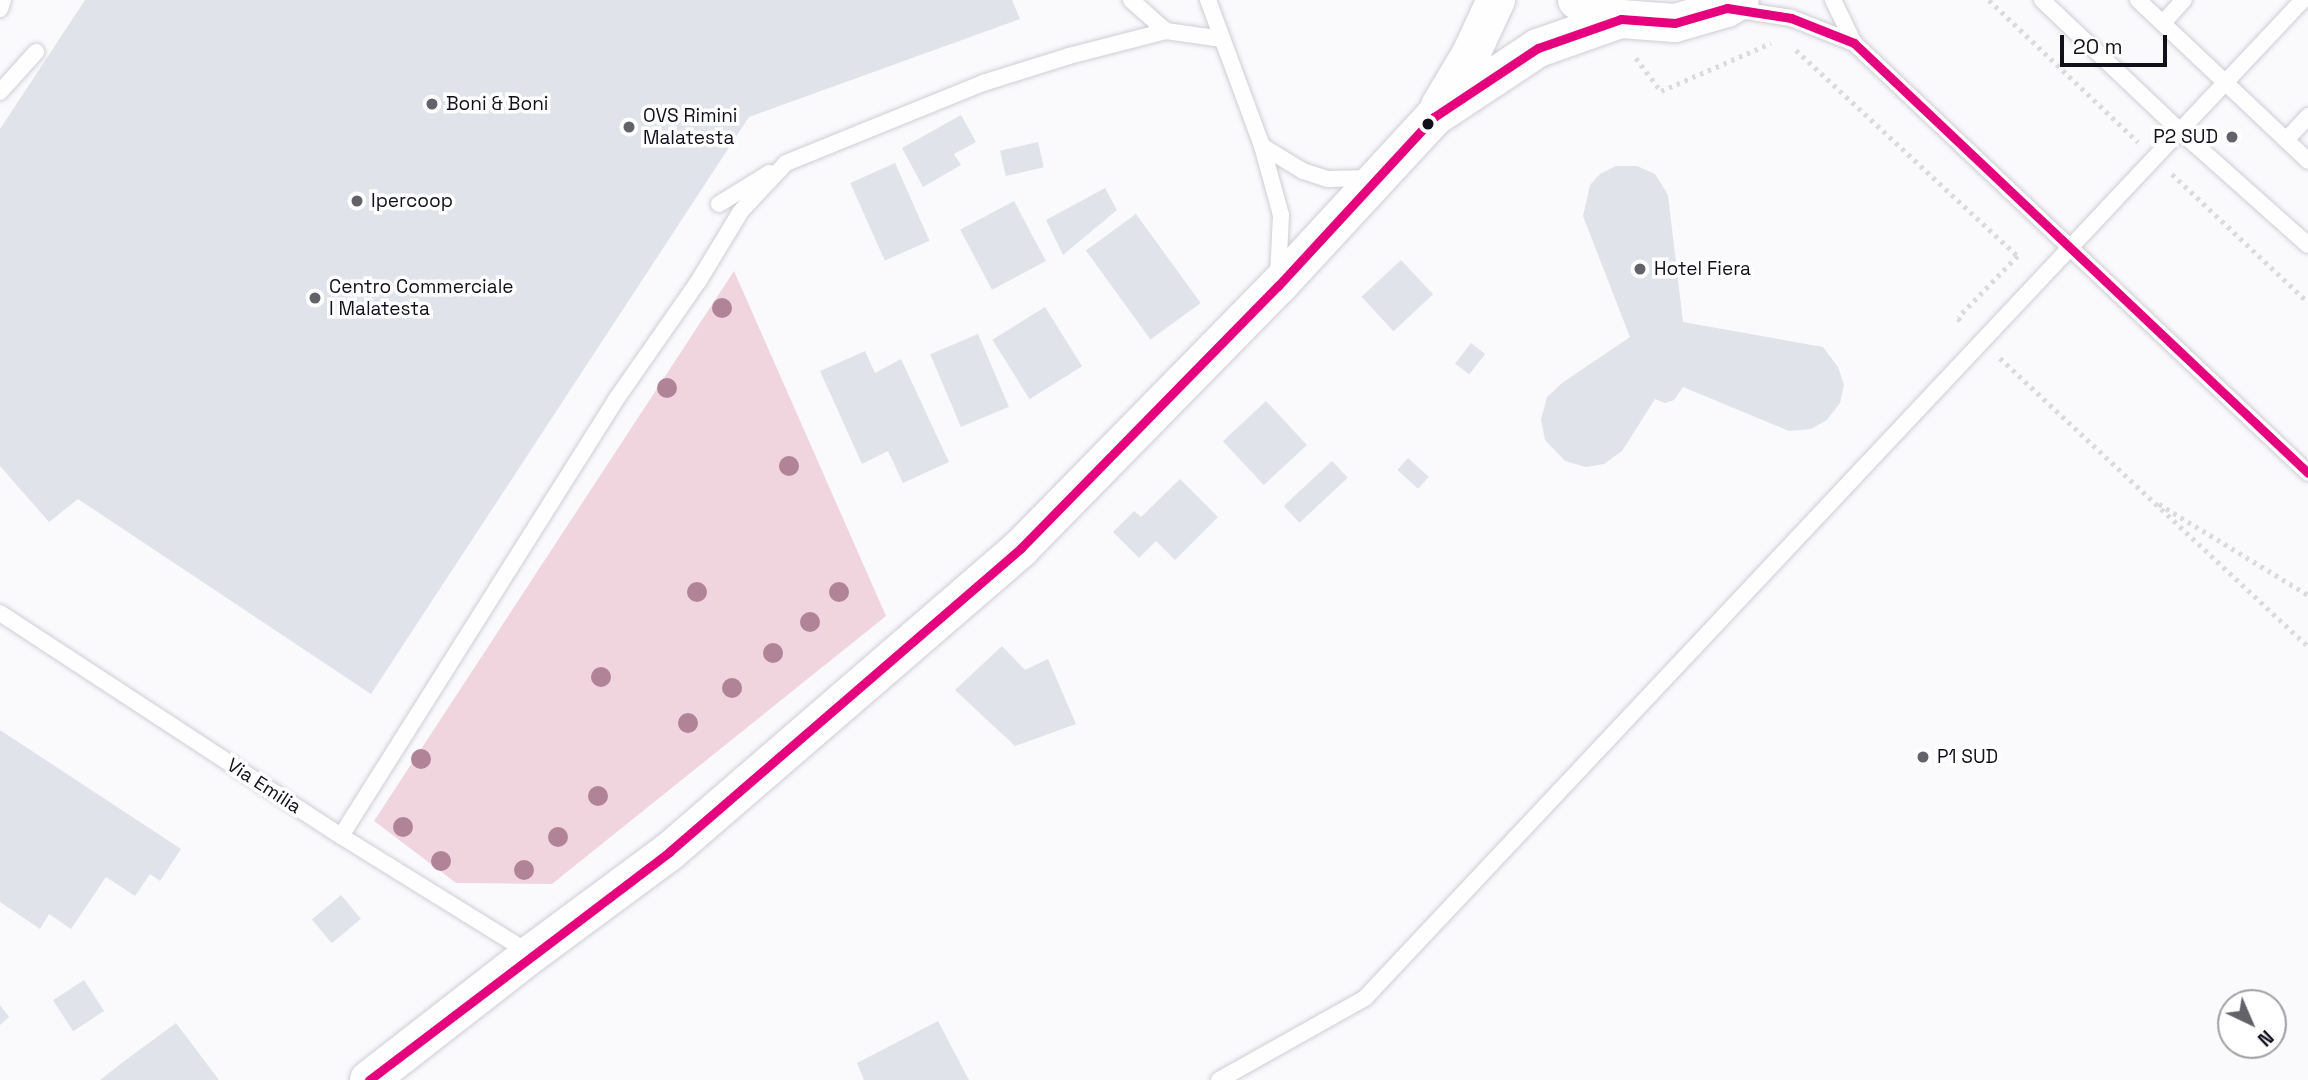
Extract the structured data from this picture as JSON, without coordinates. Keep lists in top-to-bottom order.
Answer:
{
  "streets": {
    "lane": ["Via Emilia"]
  },
  "places": [
    "Boni & Boni",
    "OVS Rimini Malatesta",
    "P2 SUD",
    "Ipercoop",
    "Hotel Fiera",
    "Centro Commerciale I Malatesta",
    "P1 SUD"
  ],
  "scale_bar": "20 m",
  "north": "bottom right"
}
